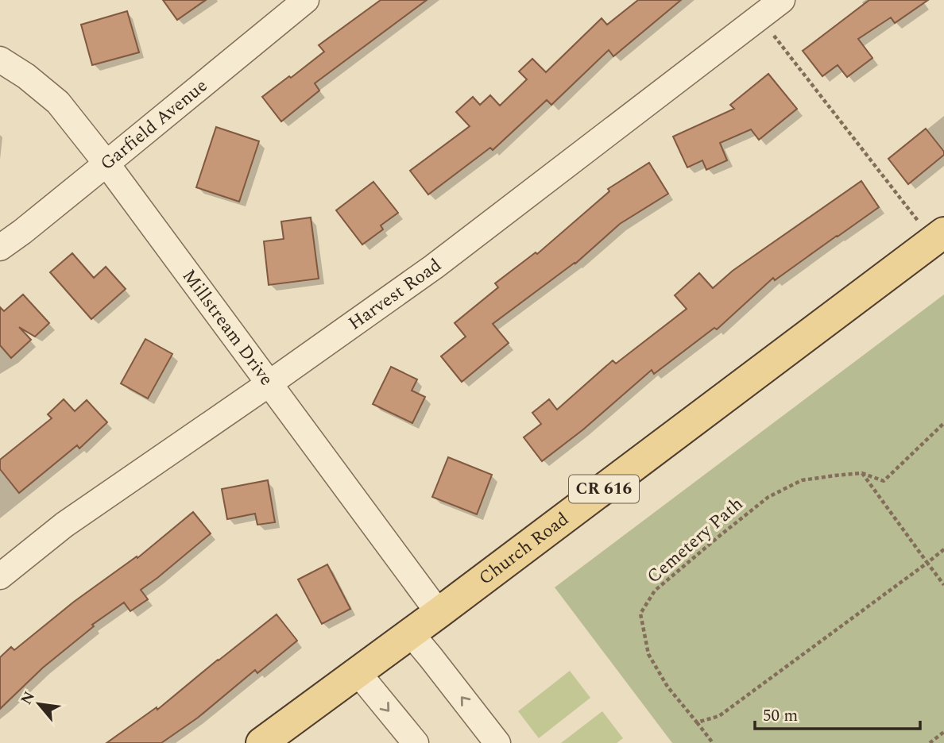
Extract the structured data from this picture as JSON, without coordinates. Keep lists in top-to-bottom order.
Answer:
{
  "streets": {
    "main road": ["CR 616", "Church Road"],
    "street": ["Garfield Avenue", "Harvest Road", "Millstream Drive"],
    "path": ["Cemetery Path"]
  },
  "crossings": [
    ["Garfield Avenue", "Millstream Drive"],
    ["Harvest Road", "Millstream Drive"],
    ["Millstream Drive", "Church Road"]
  ],
  "scale_bar": "50 m",
  "north": "top left"
}
